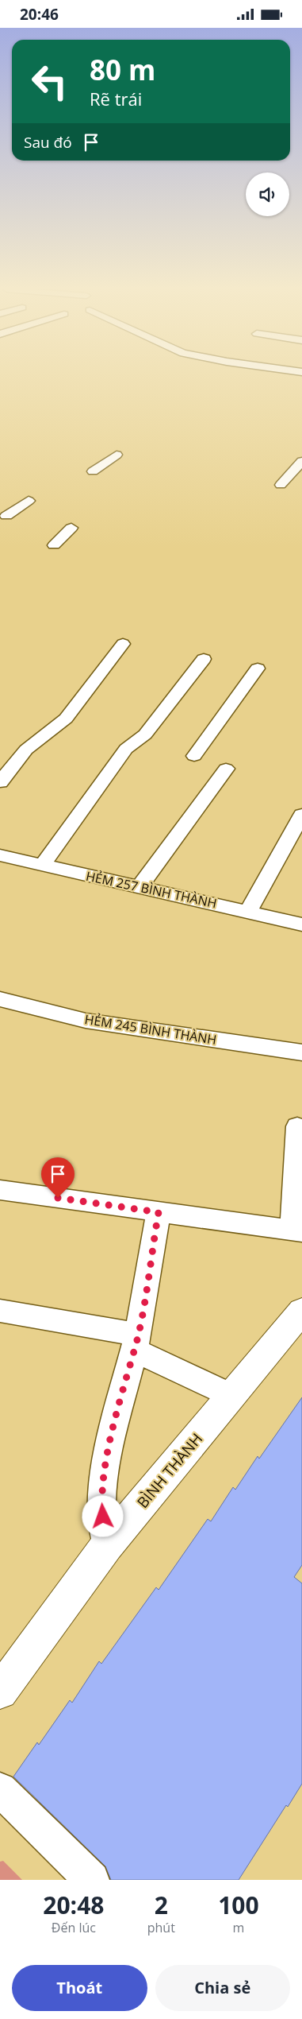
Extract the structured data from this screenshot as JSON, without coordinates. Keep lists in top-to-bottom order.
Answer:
{
  "streets": {
    "street": ["HẺM 257 BÌNH THÀNH", "HẺM 245 BÌNH THÀNH", "BÌNH THÀNH"]
  },
  "page": {
    "status": "20:46",
    "turn": ["80 m", "Rẽ trái"],
    "then": "Sau đó",
    "eta": [
      "20:48",
      "Đến lúc",
      "2",
      "phút",
      "100",
      "m"
    ],
    "buttons": ["Thoát", "Chia sẻ"]
  }
}
